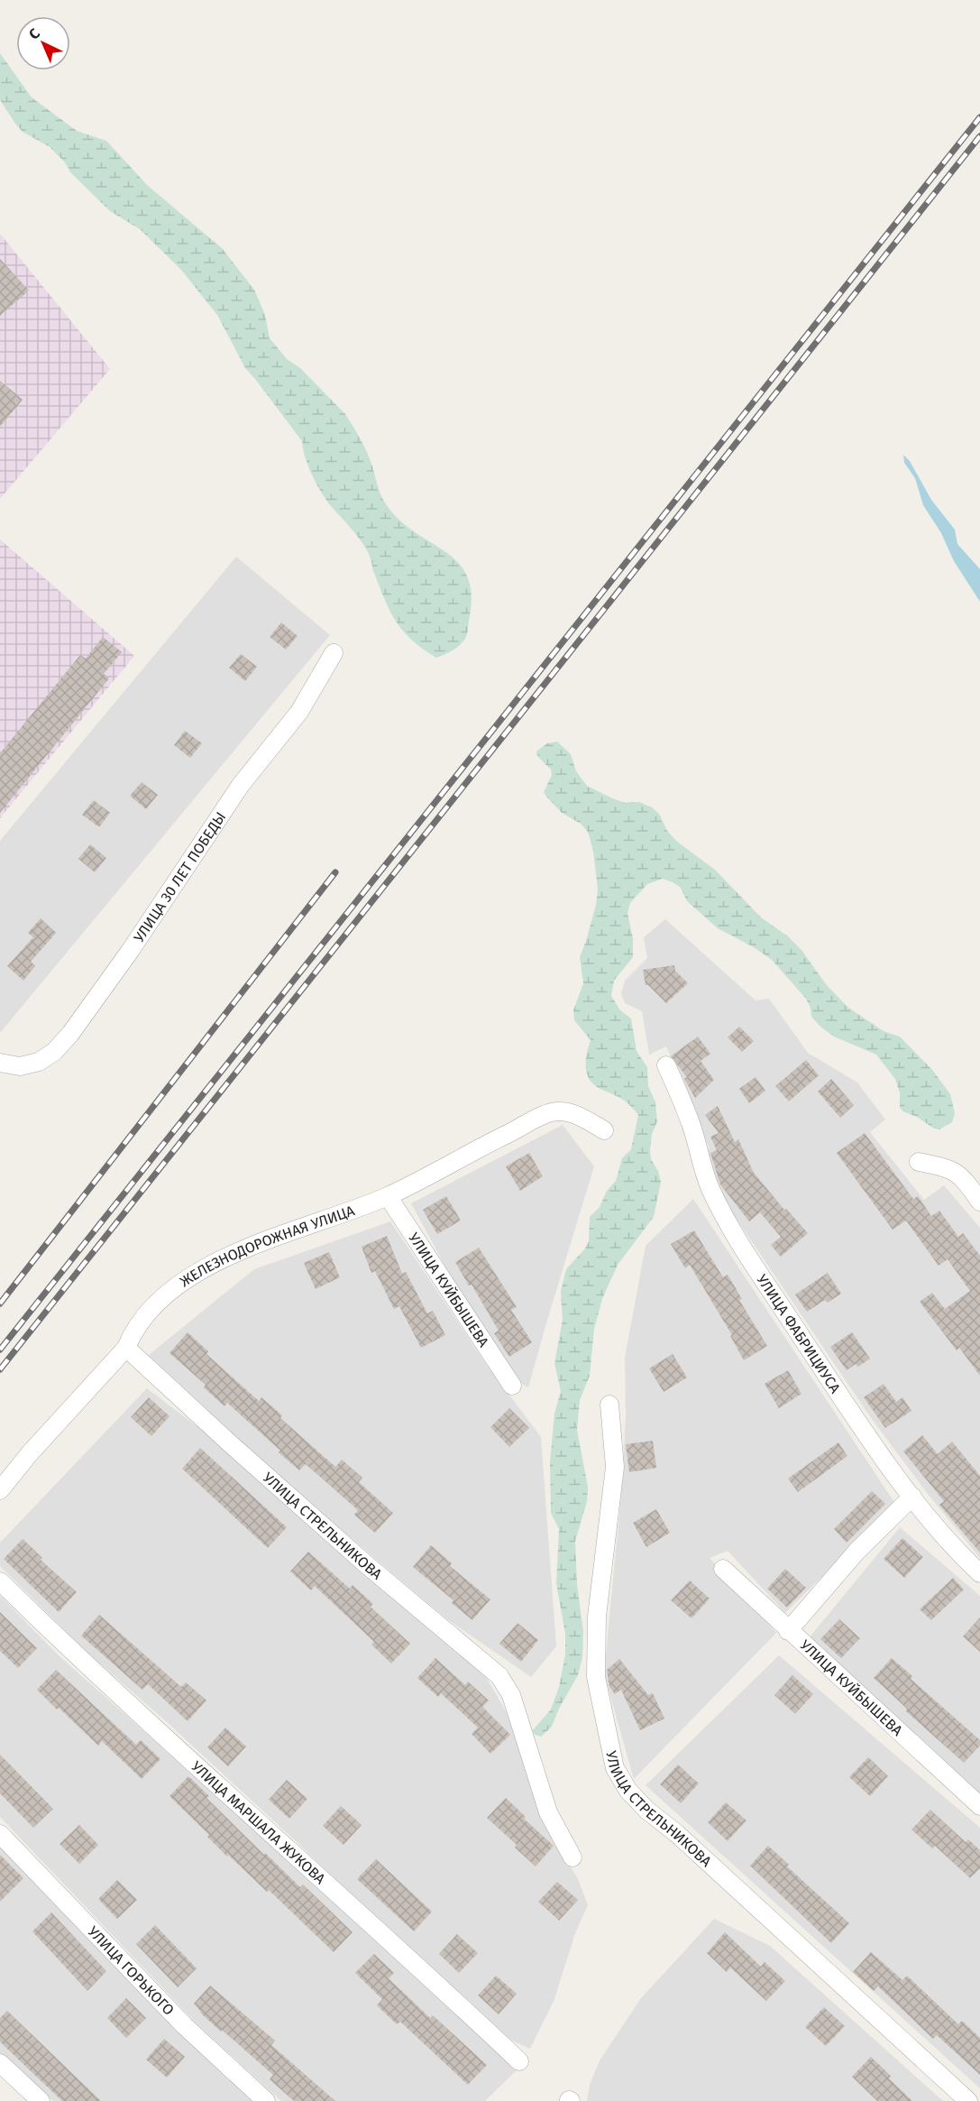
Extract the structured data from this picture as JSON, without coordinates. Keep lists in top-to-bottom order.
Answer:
{
  "streets": {
    "street": [
      "УЛИЦА 30 ЛЕТ ПОБЕДЫ",
      "ЖЕЛЕЗНОДОРОЖНАЯ УЛИЦА",
      "УЛИЦА КУЙБЫШЕВА",
      "УЛИЦА ФАБРИЦИУСА",
      "УЛИЦА СТРЕЛЬНИКОВА",
      "УЛИЦА МАРШАЛА ЖУКОВА",
      "УЛИЦА ГОРЬКОГО"
    ]
  },
  "crossings": [
    ["ЖЕЛЕЗНОДОРОЖНАЯ УЛИЦА", "УЛИЦА КУЙБЫШЕВА"],
    ["ЖЕЛЕЗНОДОРОЖНАЯ УЛИЦА", "УЛИЦА СТРЕЛЬНИКОВА"]
  ],
  "north": "top left"
}
